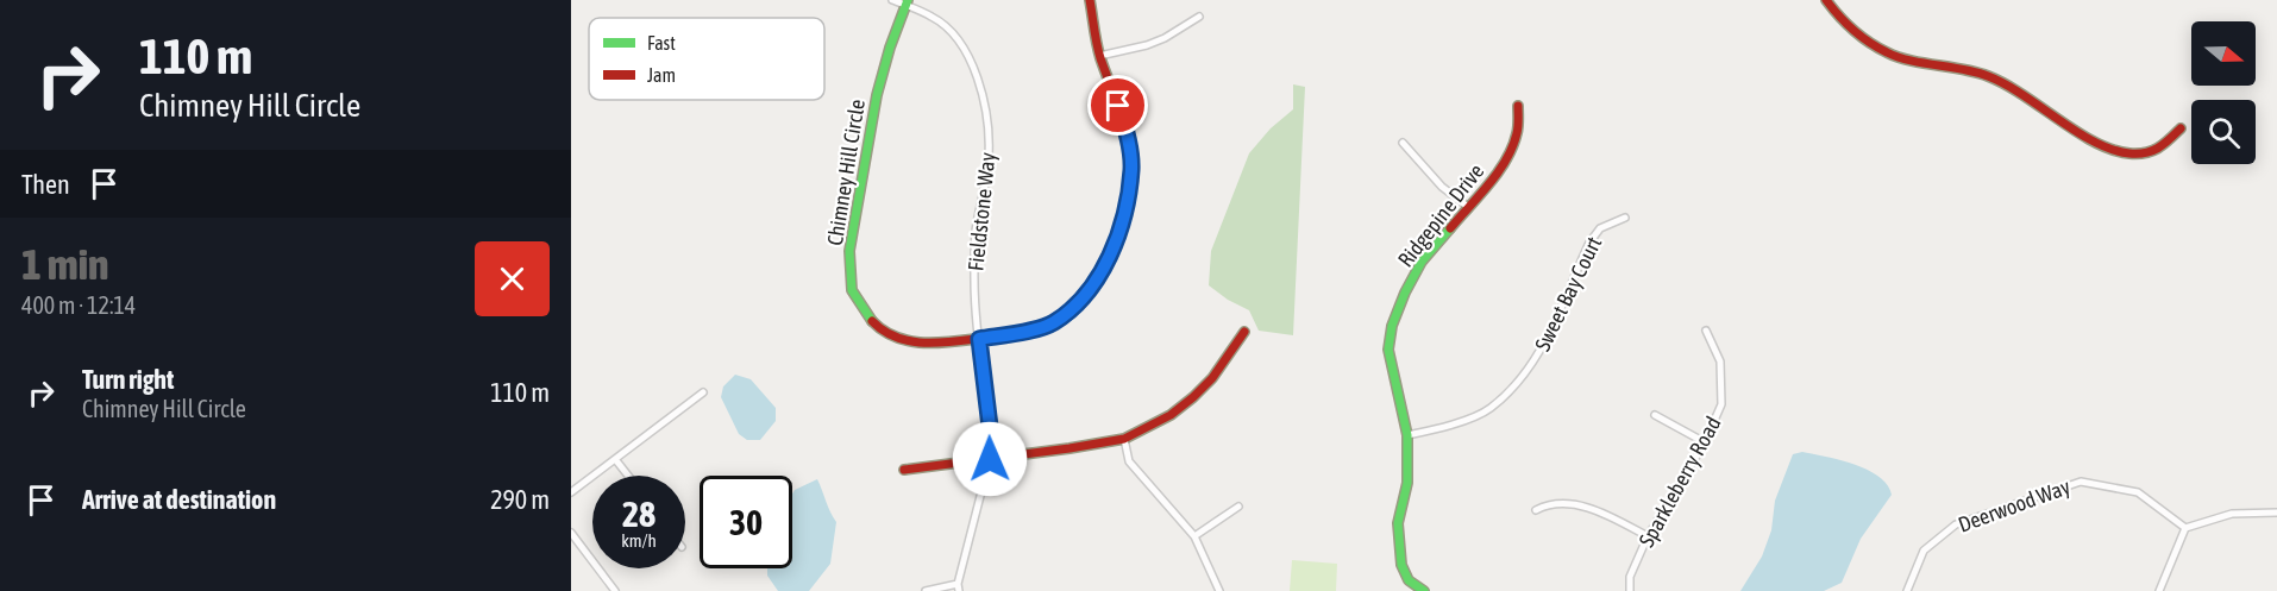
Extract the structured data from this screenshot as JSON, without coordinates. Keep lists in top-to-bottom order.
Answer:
{
  "streets": {
    "street": [
      "Chimney Hill Circle",
      "Fieldstone Way",
      "Ridgepine Drive",
      "Sweet Bay Court",
      "Sparkleberry Road",
      "Deerwood Way"
    ]
  },
  "crossings": [
    ["Chimney Hill Circle", "Fieldstone Way"],
    ["Ridgepine Drive", "Sweet Bay Court"]
  ],
  "legend": ["Fast", "Jam"],
  "north": "right",
  "page": {
    "turn": ["110 m", "Chimney Hill Circle"],
    "then": "Then",
    "heading": ["1 min", "400 m · 12:14"],
    "list": [
      {
        "name": "Turn right",
        "note": "Chimney Hill Circle",
        "value": "110 m"
      },
      {
        "name": "Arrive at destination",
        "value": "290 m"
      }
    ],
    "speed": "28 km/h",
    "limit": "30"
  }
}
